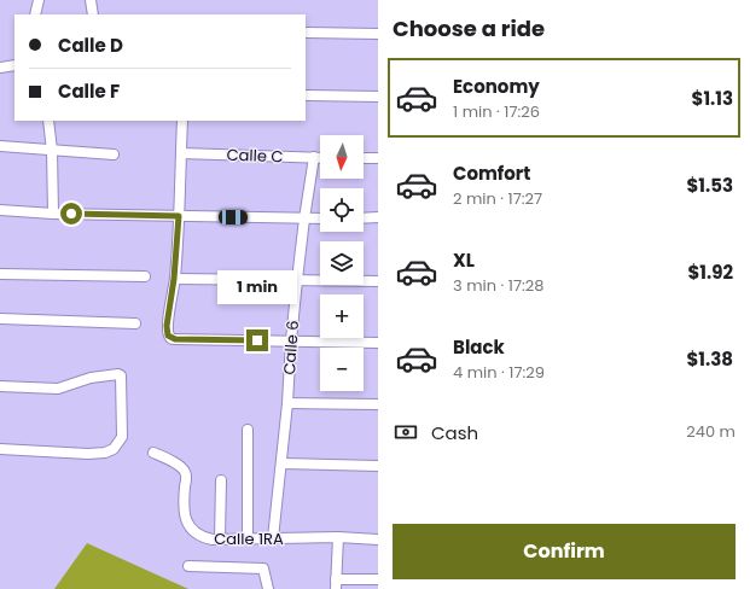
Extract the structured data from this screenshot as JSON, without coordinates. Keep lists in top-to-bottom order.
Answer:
{
  "streets": {
    "street": ["Calle C", "Calle 6", "Calle 1RA"]
  },
  "crossings": [
    ["Calle C", "Calle 6"],
    ["Calle 6", "Calle 1RA"]
  ],
  "north": "bottom",
  "page": {
    "heading": "Choose a ride",
    "banner": ["Calle D", "Calle F"],
    "list": [
      {
        "name": "Economy",
        "note": "1 min · 17:26",
        "value": "$1.13"
      },
      {
        "name": "Comfort",
        "note": "2 min · 17:27",
        "value": "$1.53"
      },
      {
        "name": "XL",
        "note": "3 min · 17:28",
        "value": "$1.92"
      },
      {
        "name": "Black",
        "note": "4 min · 17:29",
        "value": "$1.38"
      }
    ],
    "map_buttons": ["+", "−"],
    "bubble": "1 min",
    "pay": ["Cash", "240 m"],
    "buttons": "Confirm"
  }
}
